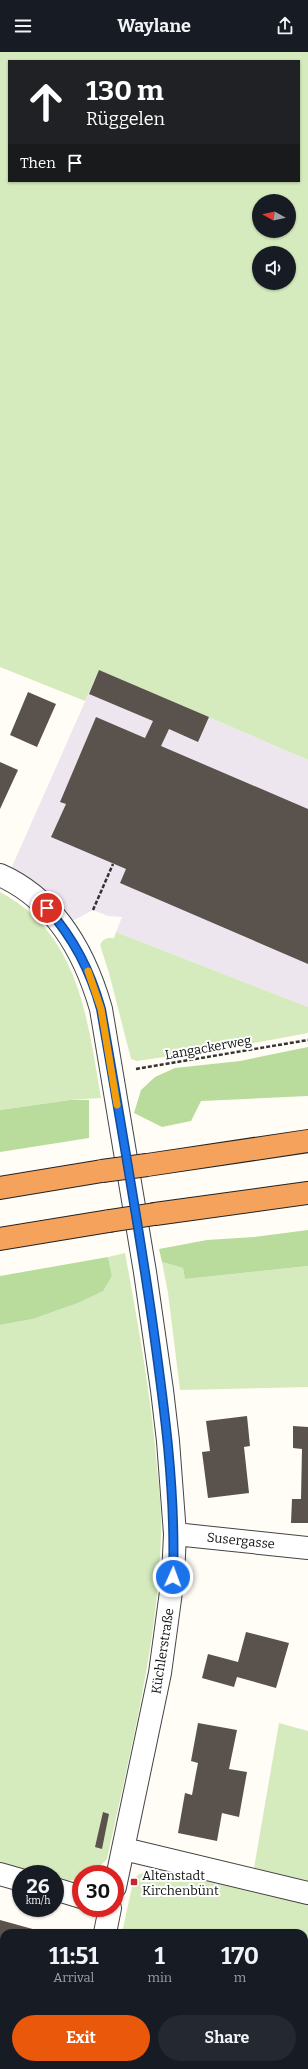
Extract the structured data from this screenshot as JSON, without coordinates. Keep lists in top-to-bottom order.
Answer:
{
  "streets": {
    "street": ["Susergasse", "Küchlerstraße"],
    "path": ["Langackerweg"]
  },
  "crossings": [
    ["Langackerweg", "Küchlerstraße"],
    ["Susergasse", "Küchlerstraße"]
  ],
  "places": {
    "transit": ["Altenstadt Kirchenbünt"]
  },
  "north": "left",
  "page": {
    "header": "Waylane",
    "turn": ["130 m", "Rüggelen"],
    "then": "Then",
    "speed": "26 km/h",
    "limit": "30",
    "eta": [
      "11:51",
      "Arrival",
      "1",
      "min",
      "170",
      "m"
    ],
    "buttons": ["Exit", "Share"]
  }
}
